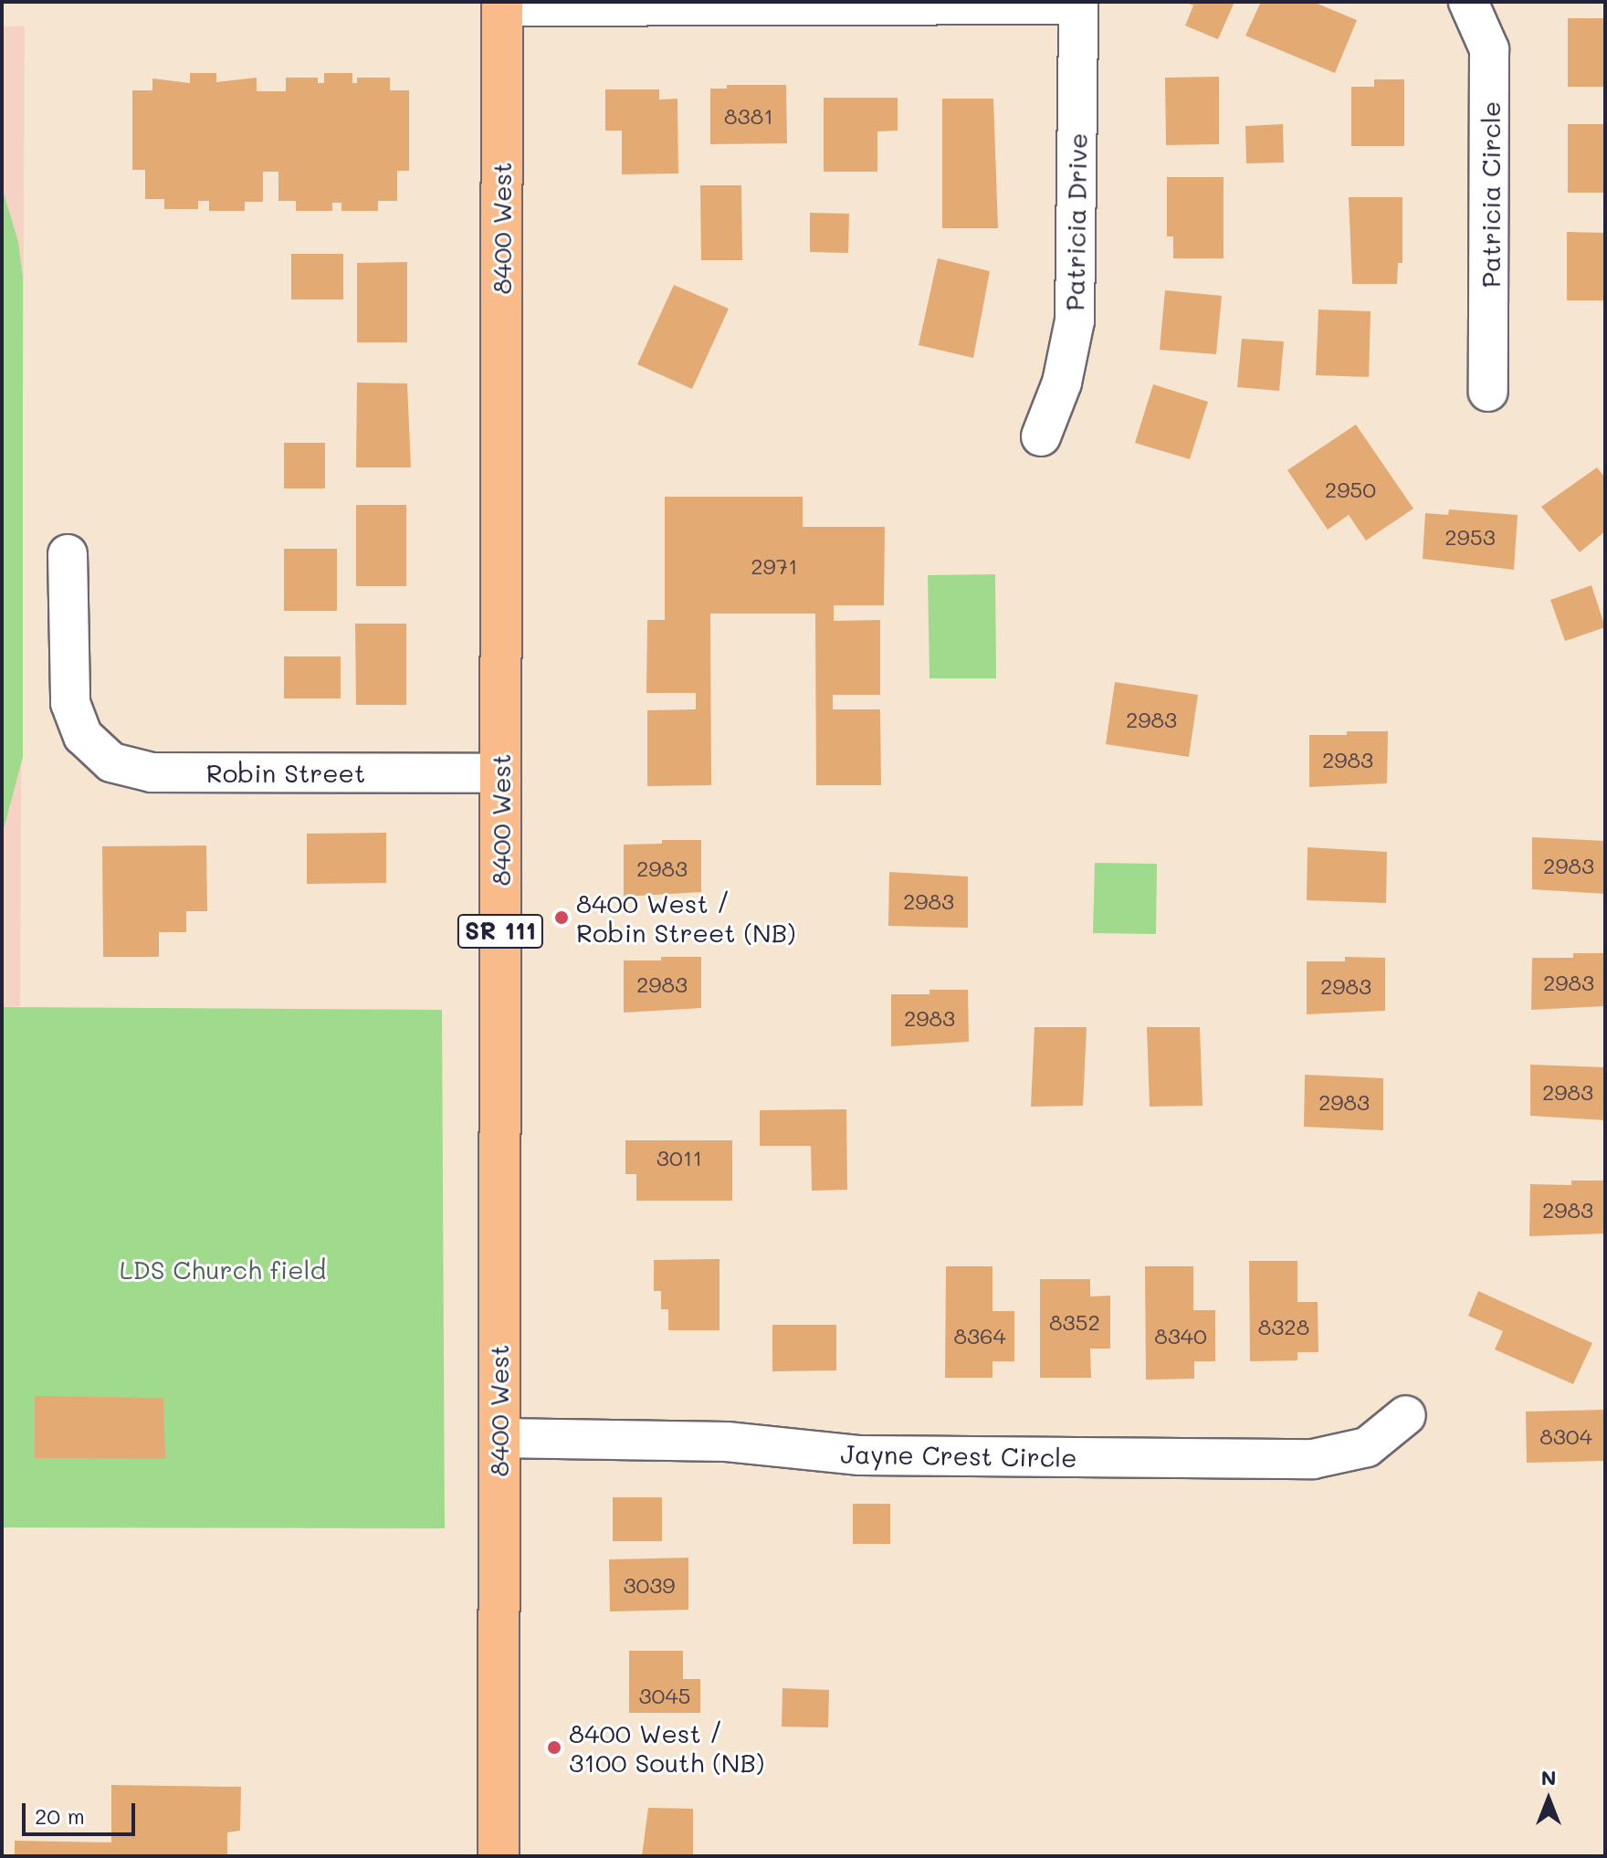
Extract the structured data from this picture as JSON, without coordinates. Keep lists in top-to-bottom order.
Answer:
{
  "streets": {
    "main road": ["8400 West", "SR 111"],
    "street": [
      "Patricia Circle",
      "Patricia Drive",
      "Robin Street",
      "Jayne Crest Circle"
    ]
  },
  "crossings": [
    ["8400 West", "Robin Street"],
    ["8400 West", "Jayne Crest Circle"]
  ],
  "parks": ["LDS Church field"],
  "places": ["8400 West / Robin Street (NB)", "8400 West / 3100 South (NB)"],
  "house_numbers": [
    "8381",
    "2950",
    "2953",
    "2971",
    "2983",
    "2983",
    "2983",
    "2983",
    "2983",
    "2983",
    "2983",
    "2983",
    "2983",
    "2983",
    "2983",
    "3011",
    "2983",
    "8352",
    "8328",
    "8364",
    "8340",
    "8304",
    "3039",
    "3045"
  ],
  "scale_bar": "20 m",
  "north": "top"
}
